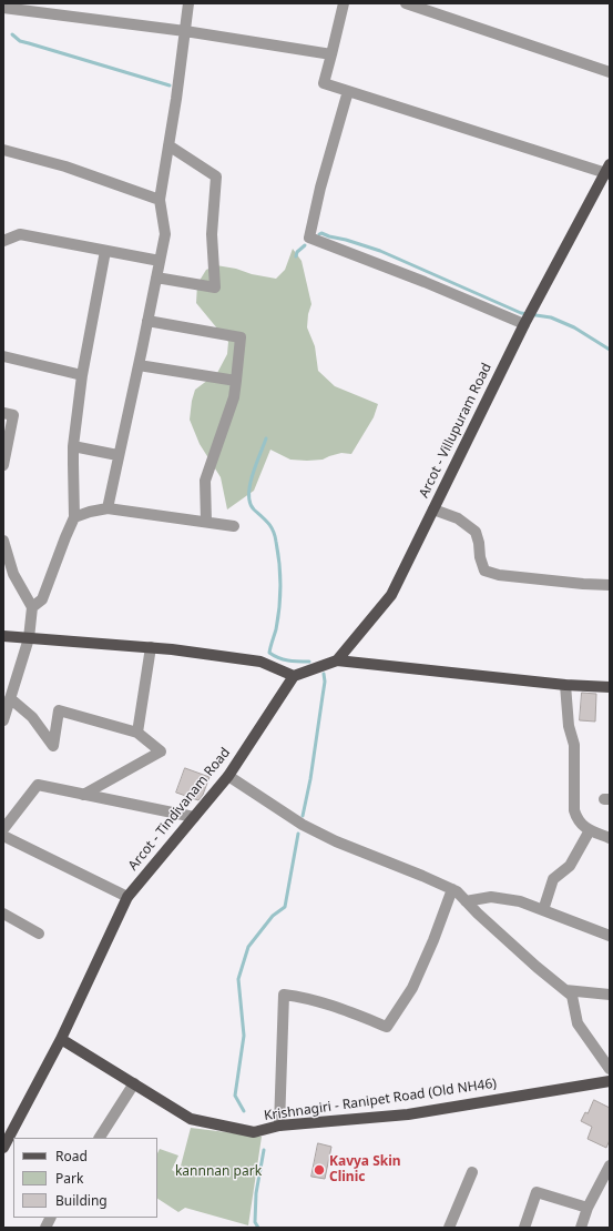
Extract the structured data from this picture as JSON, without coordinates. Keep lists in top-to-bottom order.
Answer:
{
  "streets": {
    "main road": ["Arcot - Villupuram Road", "Arcot - Tindivanam Road", "Krishnagiri - Ranipet Road (Old NH46)"]
  },
  "crossings": [
    ["Arcot - Tindivanam Road", "Krishnagiri - Ranipet Road (Old NH46)"]
  ],
  "parks": ["kannnan park"],
  "places": ["Kavya Skin Clinic"],
  "legend": ["Road", "Park", "Building"]
}
